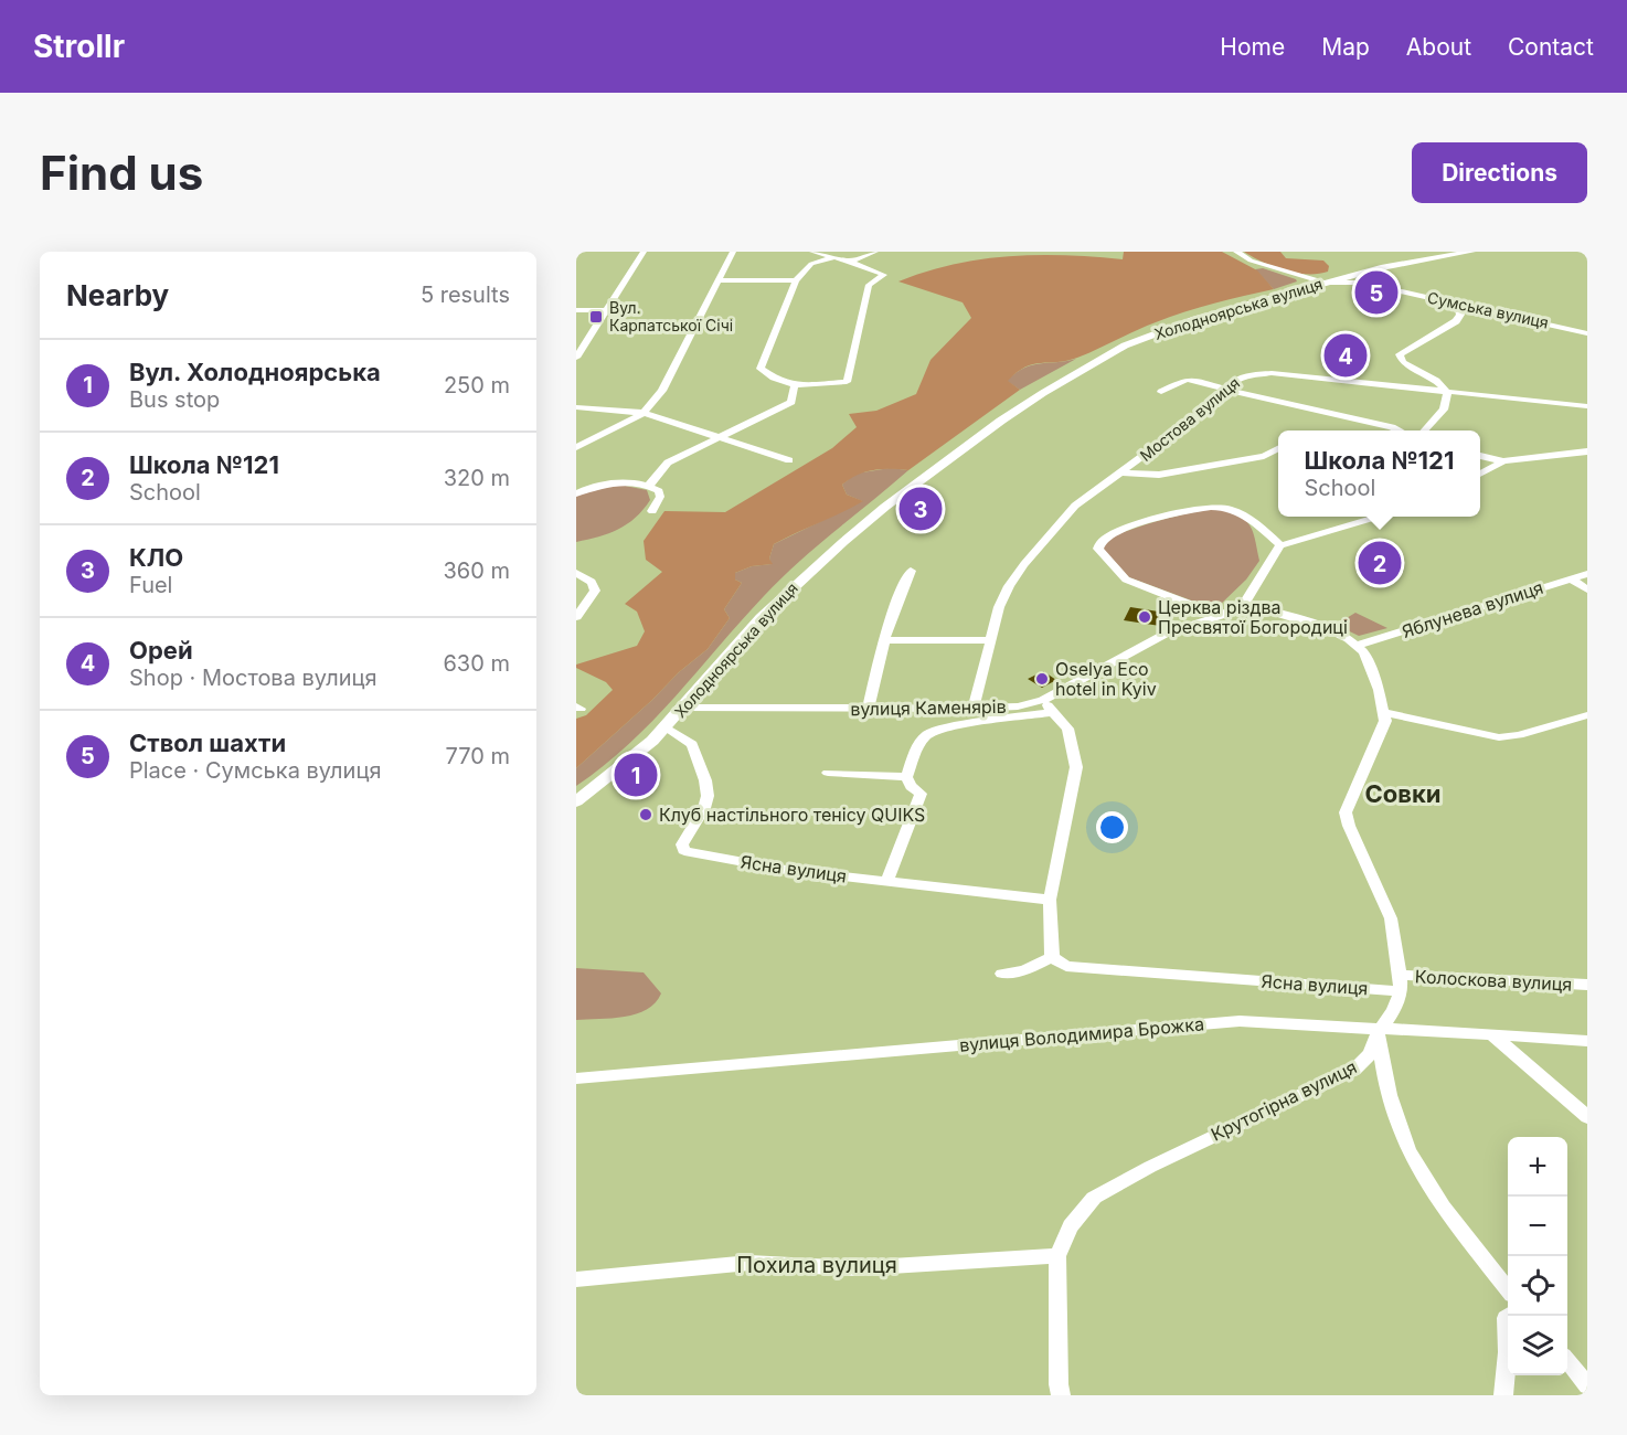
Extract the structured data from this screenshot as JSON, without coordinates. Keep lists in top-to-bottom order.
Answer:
{
  "streets": {
    "main road": ["Холодноярська вулиця"],
    "street": [
      "Сумська вулиця",
      "Мостова вулиця",
      "Яблунева вулиця",
      "вулиця Каменярів",
      "Ясна вулиця",
      "Колоскова вулиця",
      "вулиця Володимира Брожка",
      "Крутогірна вулиця",
      "Похила вулиця"
    ]
  },
  "crossings": [
    ["Холодноярська вулиця", "Сумська вулиця"],
    ["Холодноярська вулиця", "вулиця Каменярів"],
    ["Холодноярська вулиця", "Ясна вулиця"],
    ["Мостова вулиця", "вулиця Каменярів"],
    ["Ясна вулиця", "Крутогірна вулиця"],
    ["Колоскова вулиця", "Крутогірна вулиця"],
    ["вулиця Володимира Брожка", "Крутогірна вулиця"],
    ["Крутогірна вулиця", "Похила вулиця"]
  ],
  "districts": ["Совки"],
  "places": {
    "transit": ["Вул. Карпатської Січі"],
    "other": ["Церква різдва Пресвятої Богородиці", "Oselya Eco hotel in Kyiv", "Клуб настільного тенісу QUIKS"]
  },
  "page": {
    "header": "Strollr",
    "nav": [
      "Home",
      "Map",
      "About",
      "Contact"
    ],
    "buttons": "Directions",
    "title": "Find us",
    "heading": ["Nearby", "5 results"],
    "pins": [
      "5",
      "4",
      "3",
      "2",
      "1"
    ],
    "list": [
      {
        "mark": "1",
        "name": "Вул. Холодноярська",
        "note": "Bus stop",
        "value": "250 m"
      },
      {
        "mark": "2",
        "name": "Школа №121",
        "note": "School",
        "value": "320 m"
      },
      {
        "mark": "3",
        "name": "КЛО",
        "note": "Fuel",
        "value": "360 m"
      },
      {
        "mark": "4",
        "name": "Орей",
        "note": "Shop · Мостова вулиця",
        "value": "630 m"
      },
      {
        "mark": "5",
        "name": "Ствол шахти",
        "note": "Place · Сумська вулиця",
        "value": "770 m"
      }
    ],
    "popup": ["Школа №121", "School"],
    "map_buttons": ["+", "−"]
  }
}
